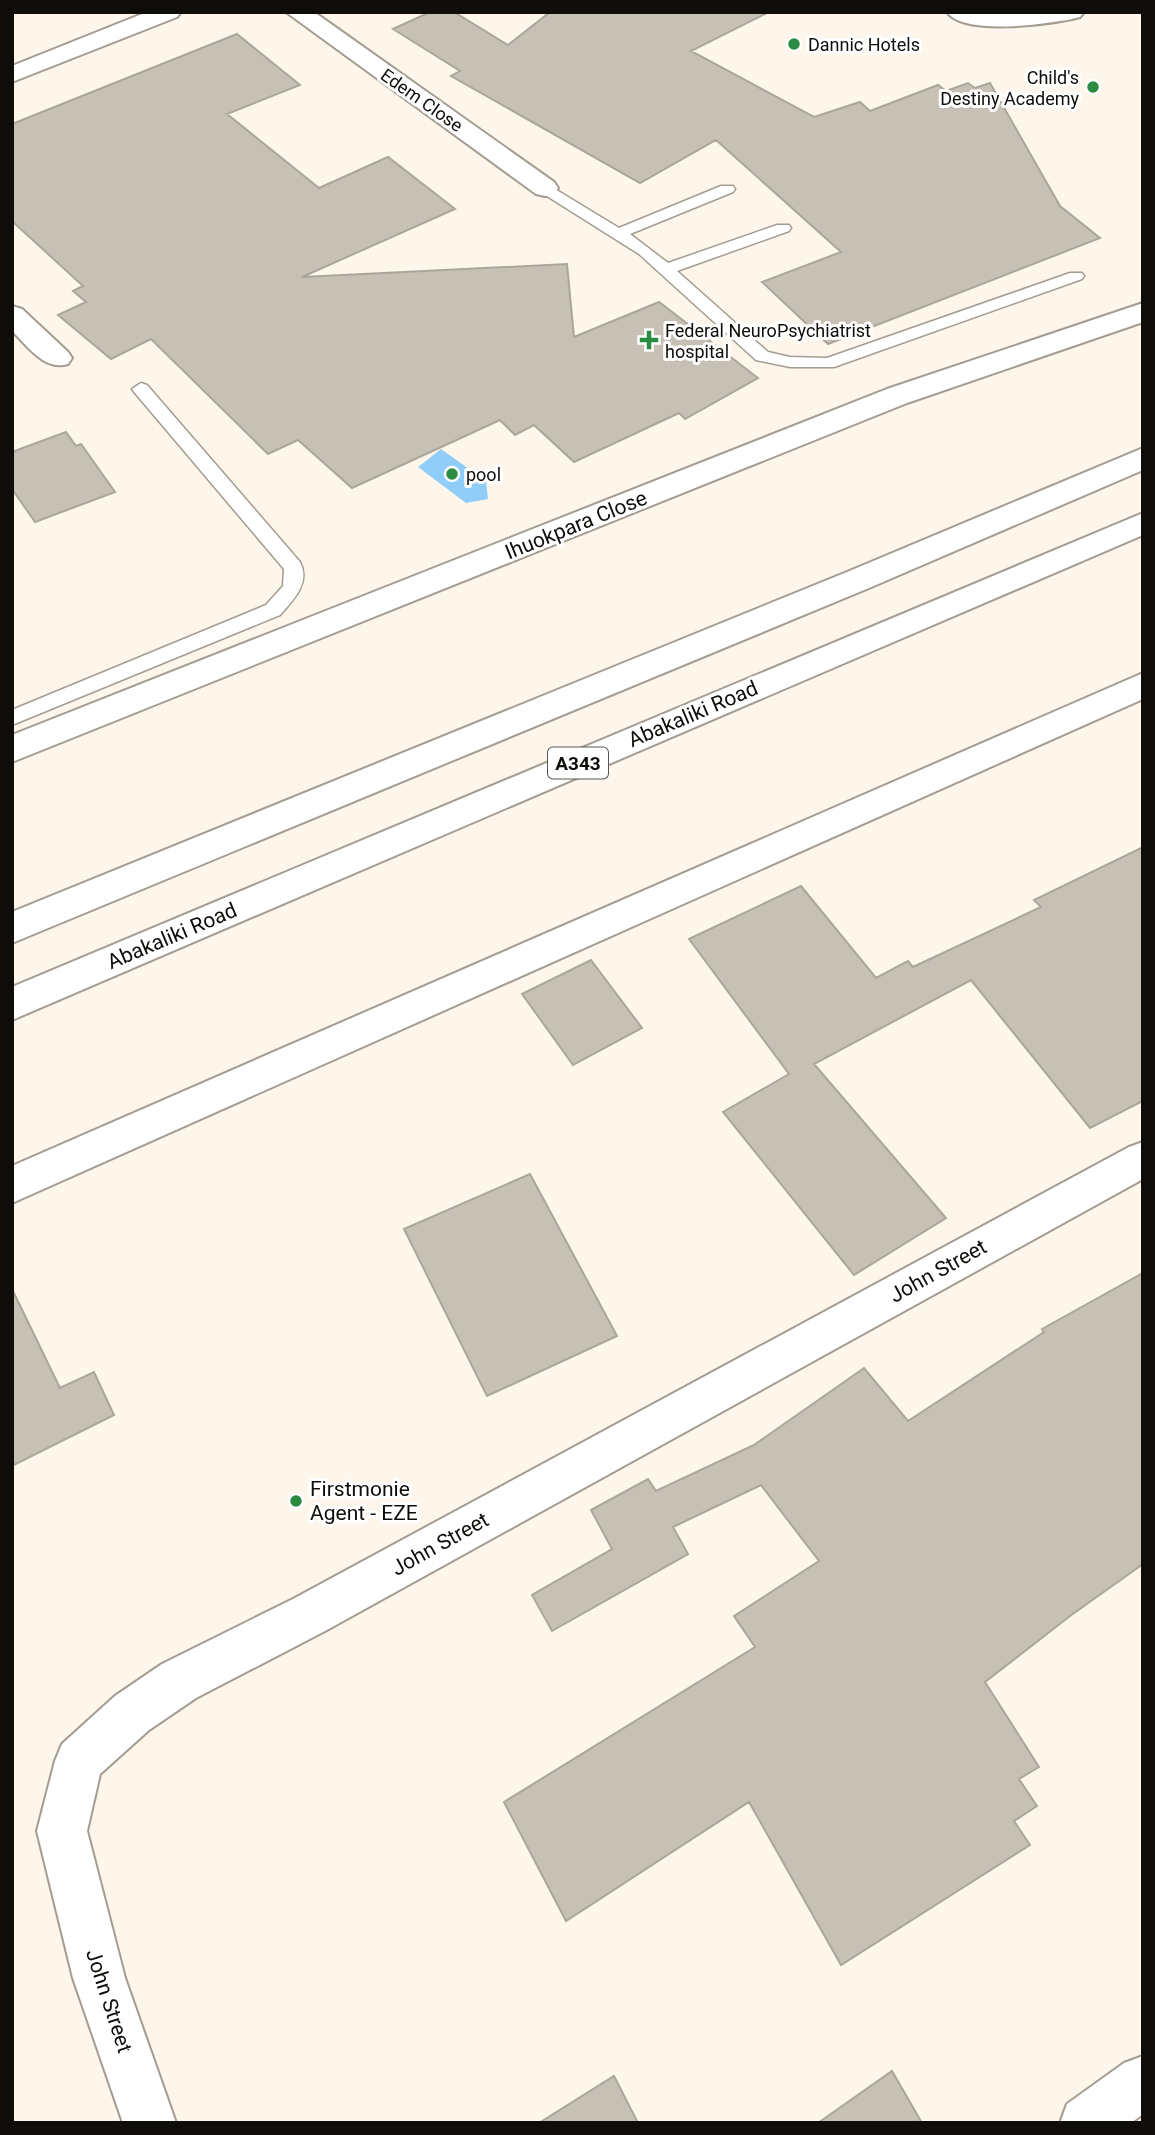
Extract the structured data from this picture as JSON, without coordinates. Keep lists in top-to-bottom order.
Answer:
{
  "streets": {
    "main road": [
      "Edem Close",
      "Ihuokpara Close",
      "Abakaliki Road",
      "A343",
      "John Street"
    ]
  },
  "places": {
    "other": [
      "Dannic Hotels",
      "Child's Destiny Academy",
      "pool",
      "Firstmonie Agent - EZE"
    ],
    "health": ["Federal NeuroPsychiatrist hospital"]
  }
}
